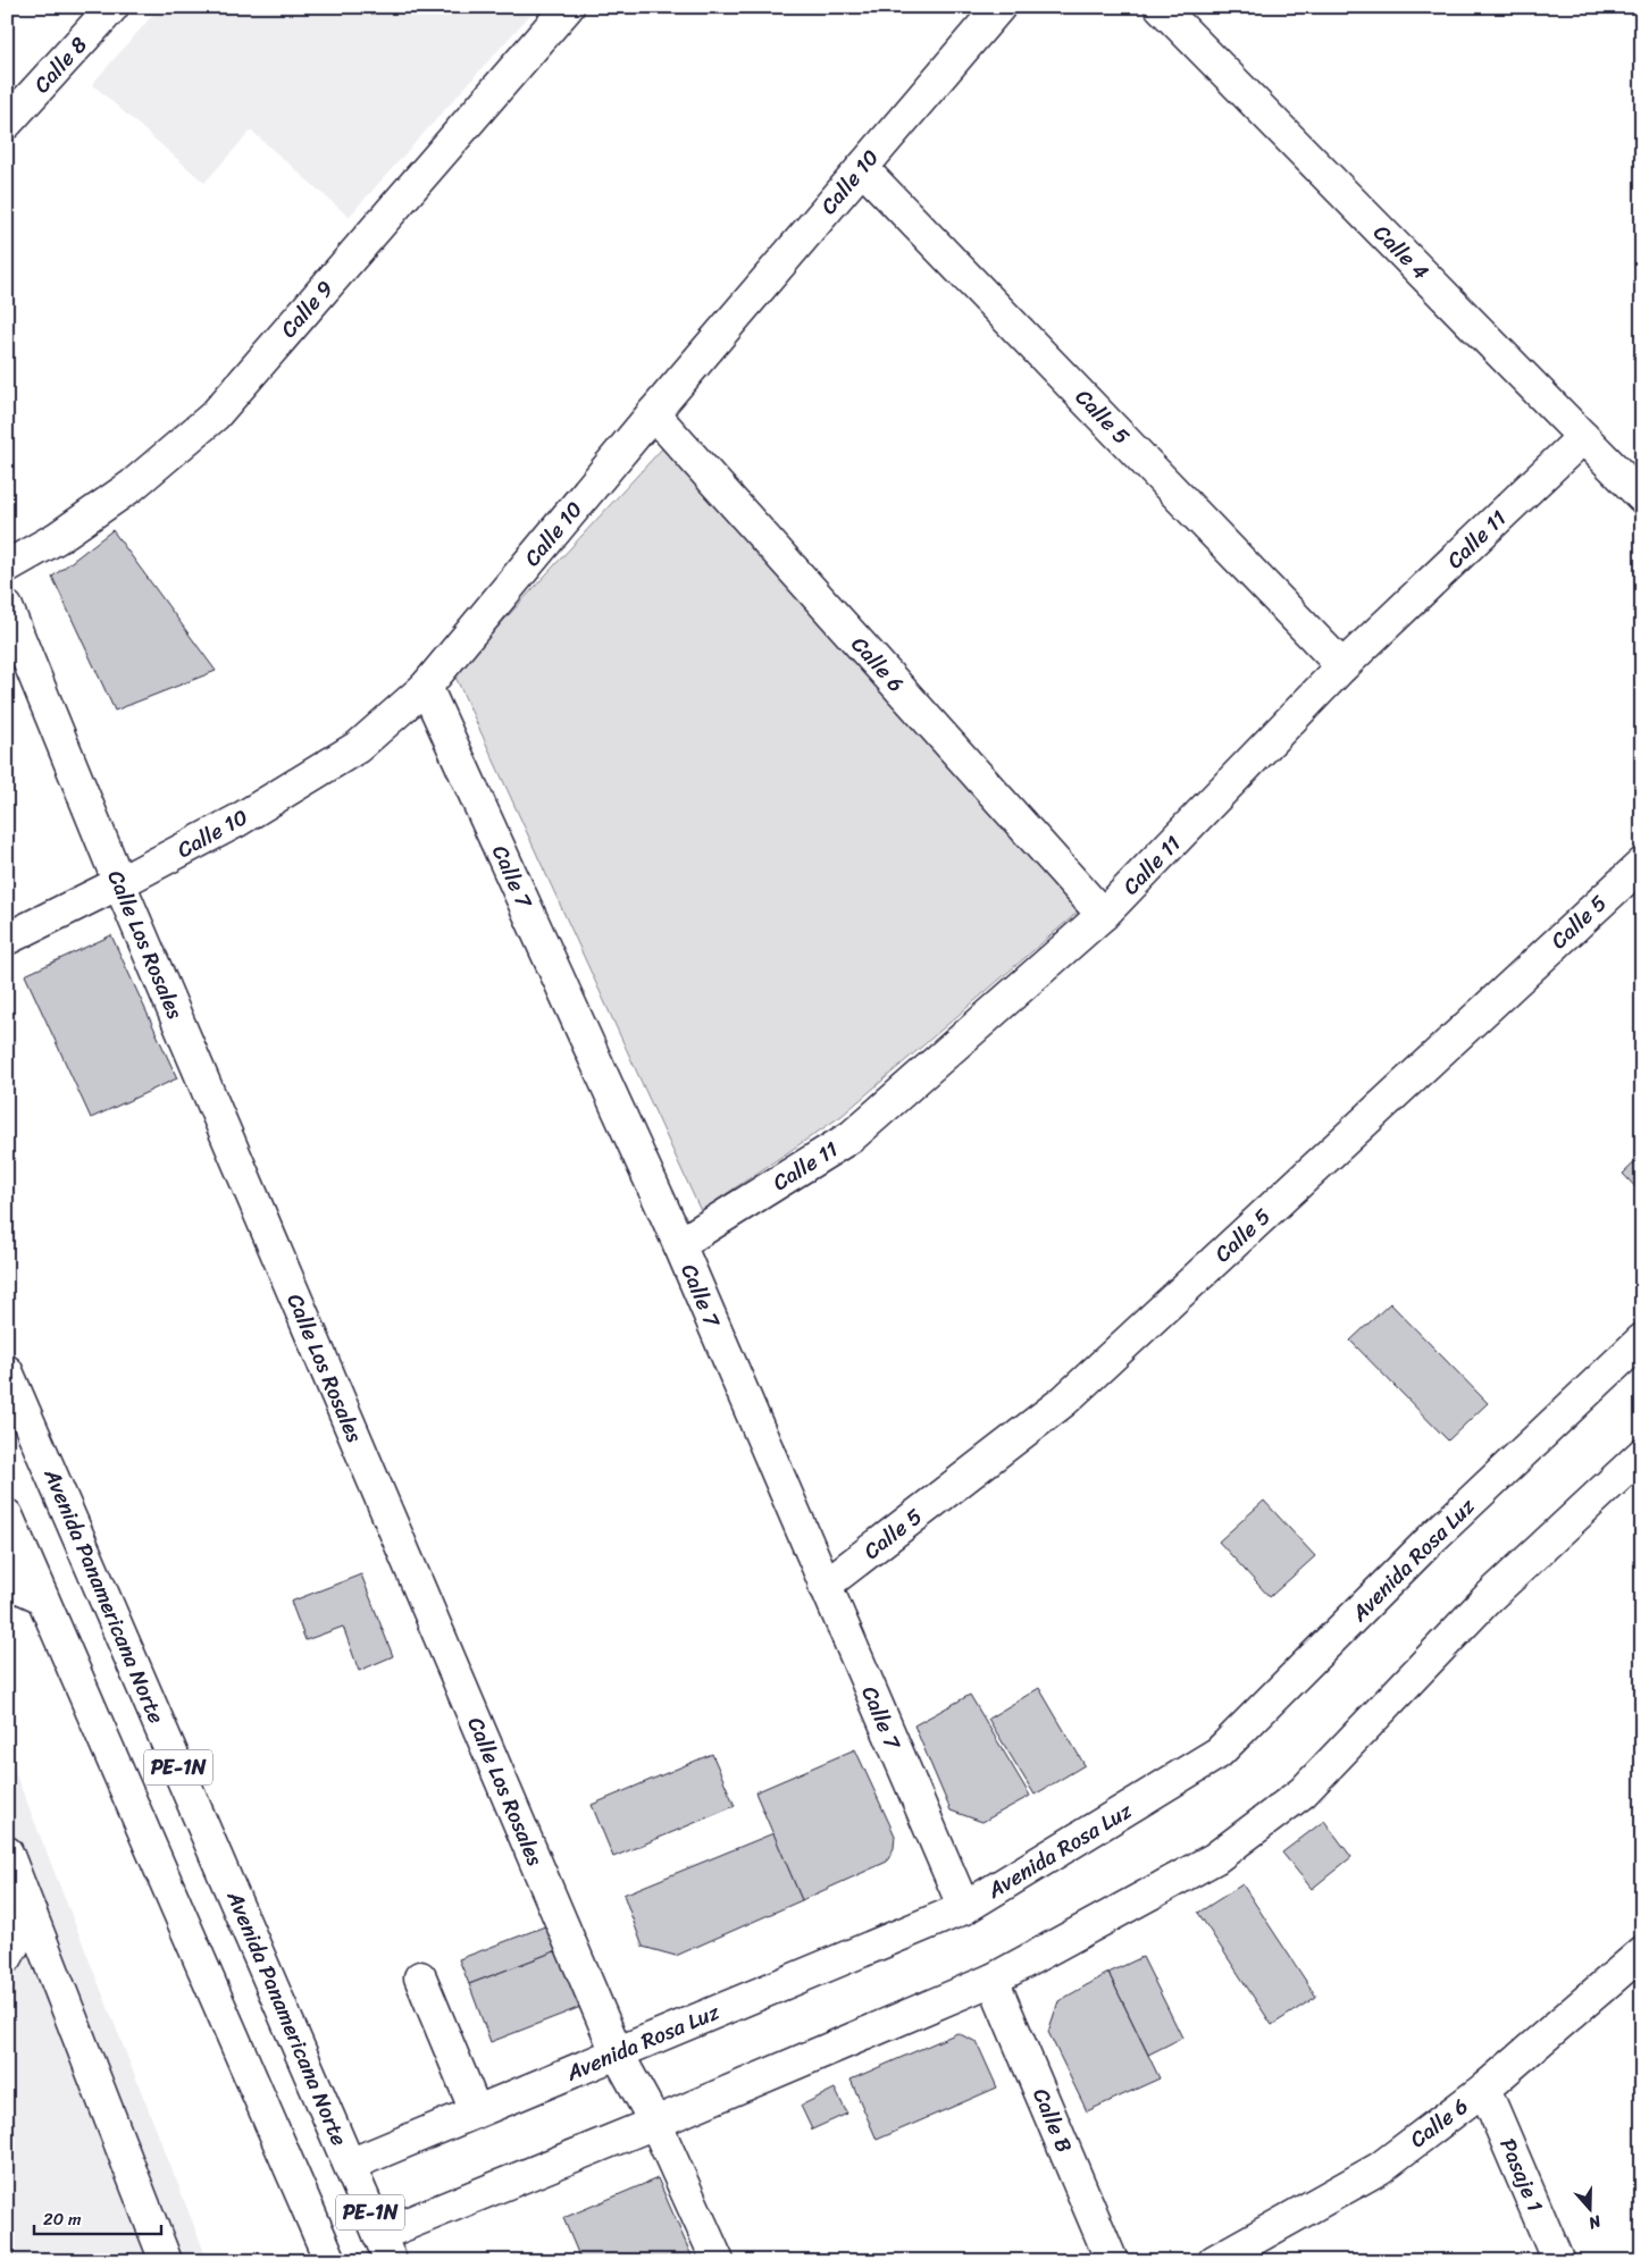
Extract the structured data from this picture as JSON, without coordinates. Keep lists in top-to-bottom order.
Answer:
{
  "streets": {
    "main road": [
      "Calle 8",
      "Calle 10",
      "Calle 4",
      "Calle 9",
      "Calle 5",
      "Calle 11",
      "Calle 6",
      "Calle 7",
      "Calle Los Rosales",
      "Avenida Rosa Luz",
      "Avenida Panamericana Norte",
      "PE-1N",
      "Calle B",
      "Pasaje 1"
    ]
  },
  "crossings": [
    ["Calle 10", "Calle 5"],
    ["Calle 10", "Calle 6"],
    ["Calle 10", "Calle 7"],
    ["Calle 10", "Calle Los Rosales"],
    ["Calle 4", "Calle 11"],
    ["Calle 5", "Calle 11"],
    ["Calle 5", "Calle 7"],
    ["Calle 11", "Calle 6"],
    ["Calle 11", "Calle 7"],
    ["Calle 6", "Pasaje 1"],
    ["Calle 7", "Avenida Rosa Luz"],
    ["Calle Los Rosales", "Avenida Rosa Luz"],
    ["Avenida Rosa Luz", "Avenida Panamericana Norte"],
    ["Avenida Rosa Luz", "PE-1N"],
    ["Avenida Panamericana Norte", "PE-1N"]
  ],
  "scale_bar": "20 m",
  "north": "bottom"
}
